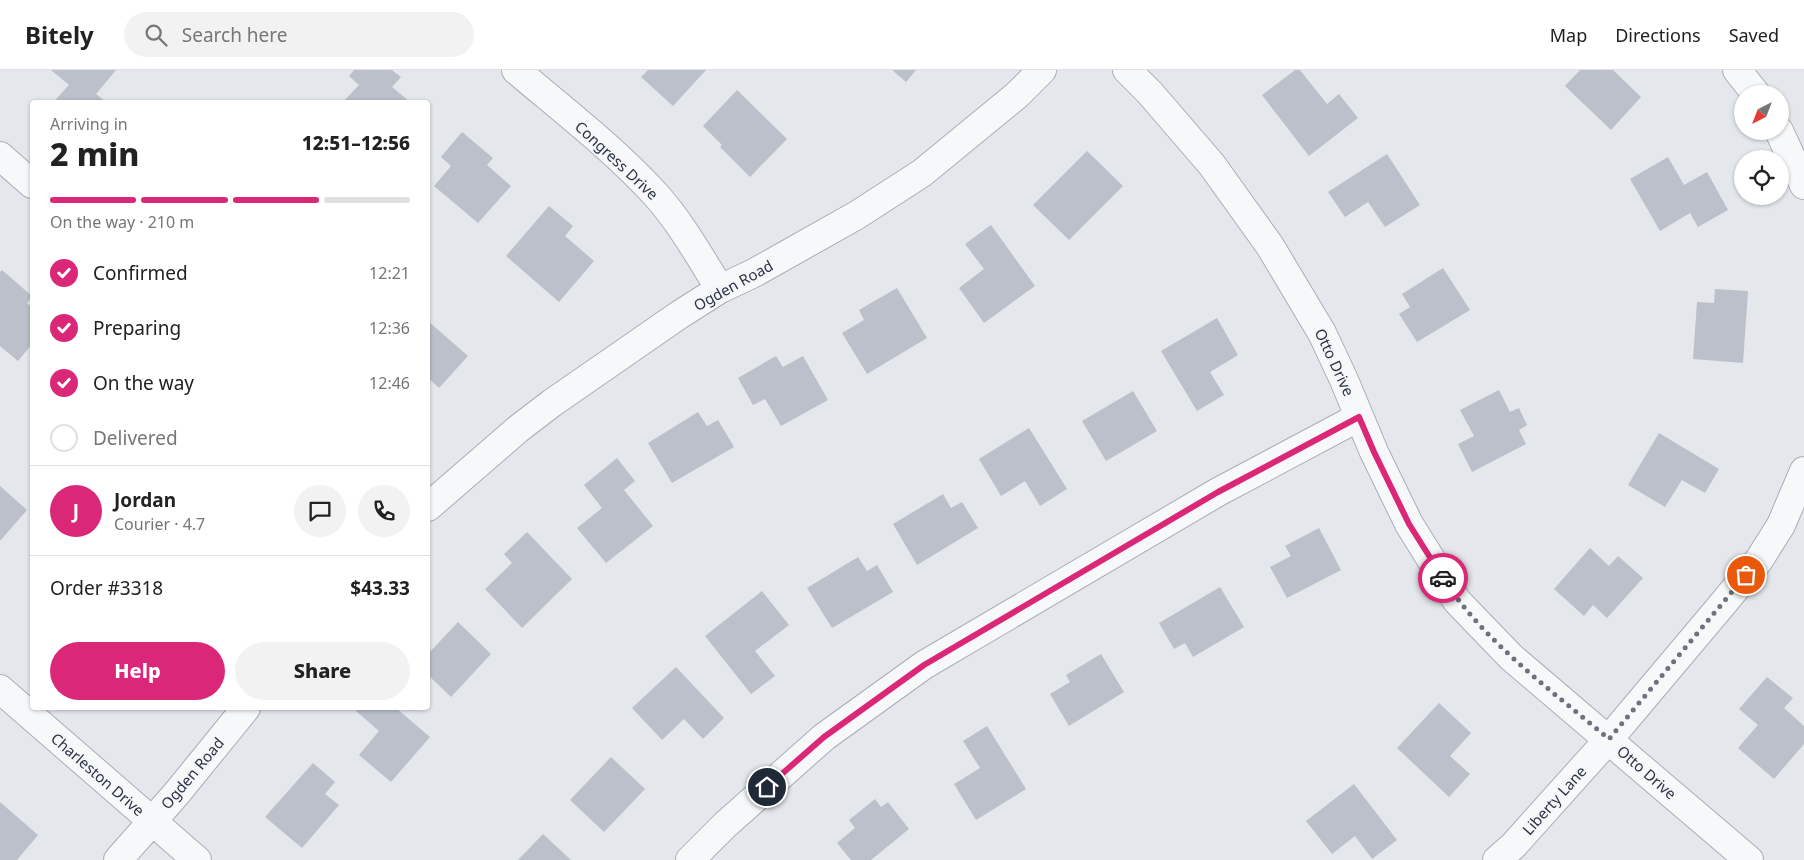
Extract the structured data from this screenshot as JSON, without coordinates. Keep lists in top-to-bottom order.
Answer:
{
  "streets": {
    "street": [
      "Congress Drive",
      "Ogden Road",
      "Otto Drive",
      "Charleston Drive",
      "Liberty Lane"
    ]
  },
  "crossings": [
    ["Congress Drive", "Ogden Road"],
    ["Ogden Road", "Charleston Drive"],
    ["Otto Drive", "Liberty Lane"]
  ],
  "north": "bottom left",
  "page": {
    "header": "Bitely",
    "search": "Search here",
    "nav": ["Map", "Directions", "Saved"],
    "heading": ["2 min", "Arriving in", "12:51–12:56"],
    "panel": [
      "Jordan",
      "Courier · 4.7",
      "Order #3318",
      "$43.33"
    ],
    "bar": "On the way · 210 m",
    "list": [
      ["Confirmed", "12:21"],
      ["Preparing", "12:36"],
      ["On the way", "12:46"],
      "Delivered"
    ],
    "round": "J",
    "buttons": ["Help", "Share"]
  }
}
